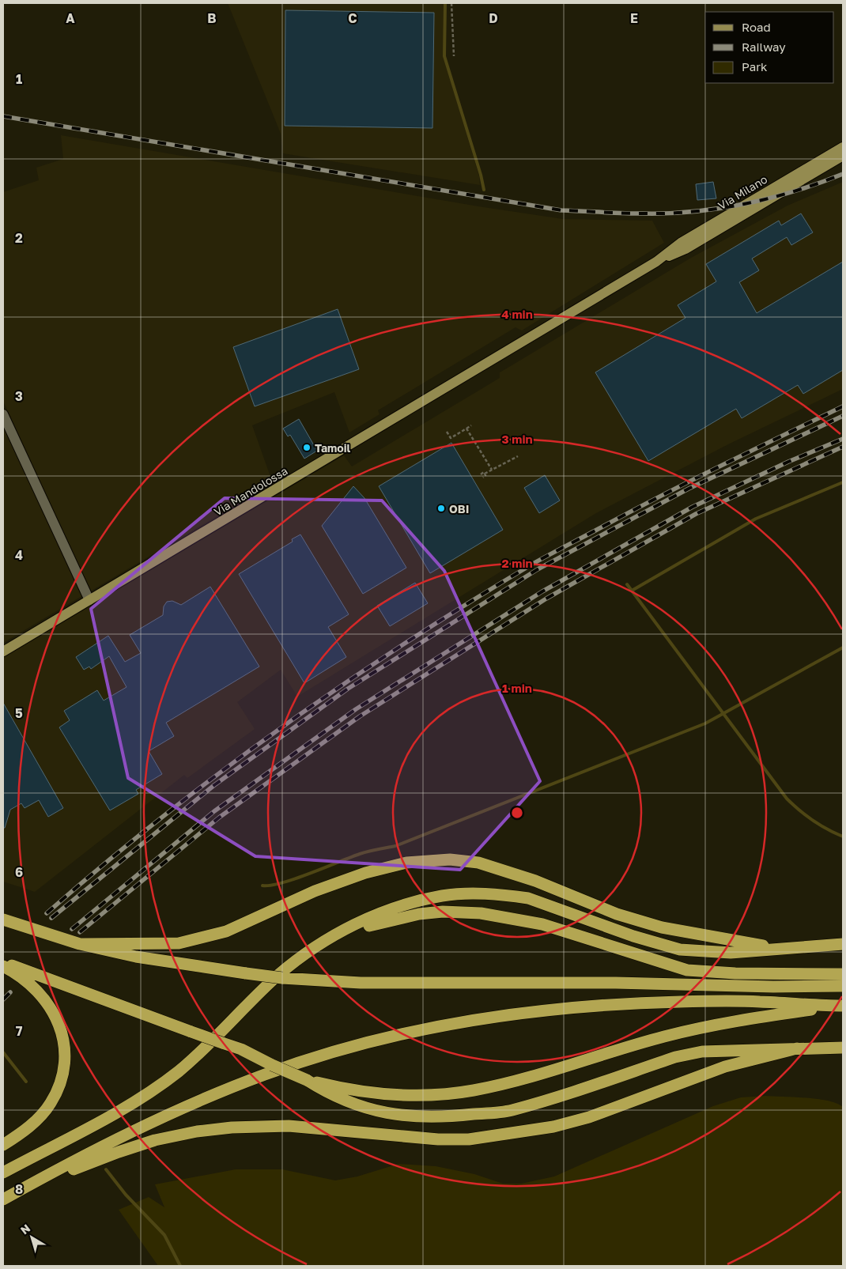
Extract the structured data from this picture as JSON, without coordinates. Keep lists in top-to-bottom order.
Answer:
{
  "streets": {
    "main road": ["Via Milano", "Via Mandolossa"]
  },
  "crossings": [
    ["Via Milano", "Via Mandolossa"]
  ],
  "places": ["Tamoil", "OBI"],
  "legend": ["Road", "Railway", "Park"],
  "north": "top left",
  "grid": {
    "columns": [
      "A",
      "B",
      "C",
      "D",
      "E"
    ],
    "rows": [
      "1",
      "2",
      "3",
      "4",
      "5",
      "6",
      "7",
      "8"
    ]
  },
  "rings": [
    "4 min",
    "3 min",
    "2 min",
    "1 min"
  ]
}
